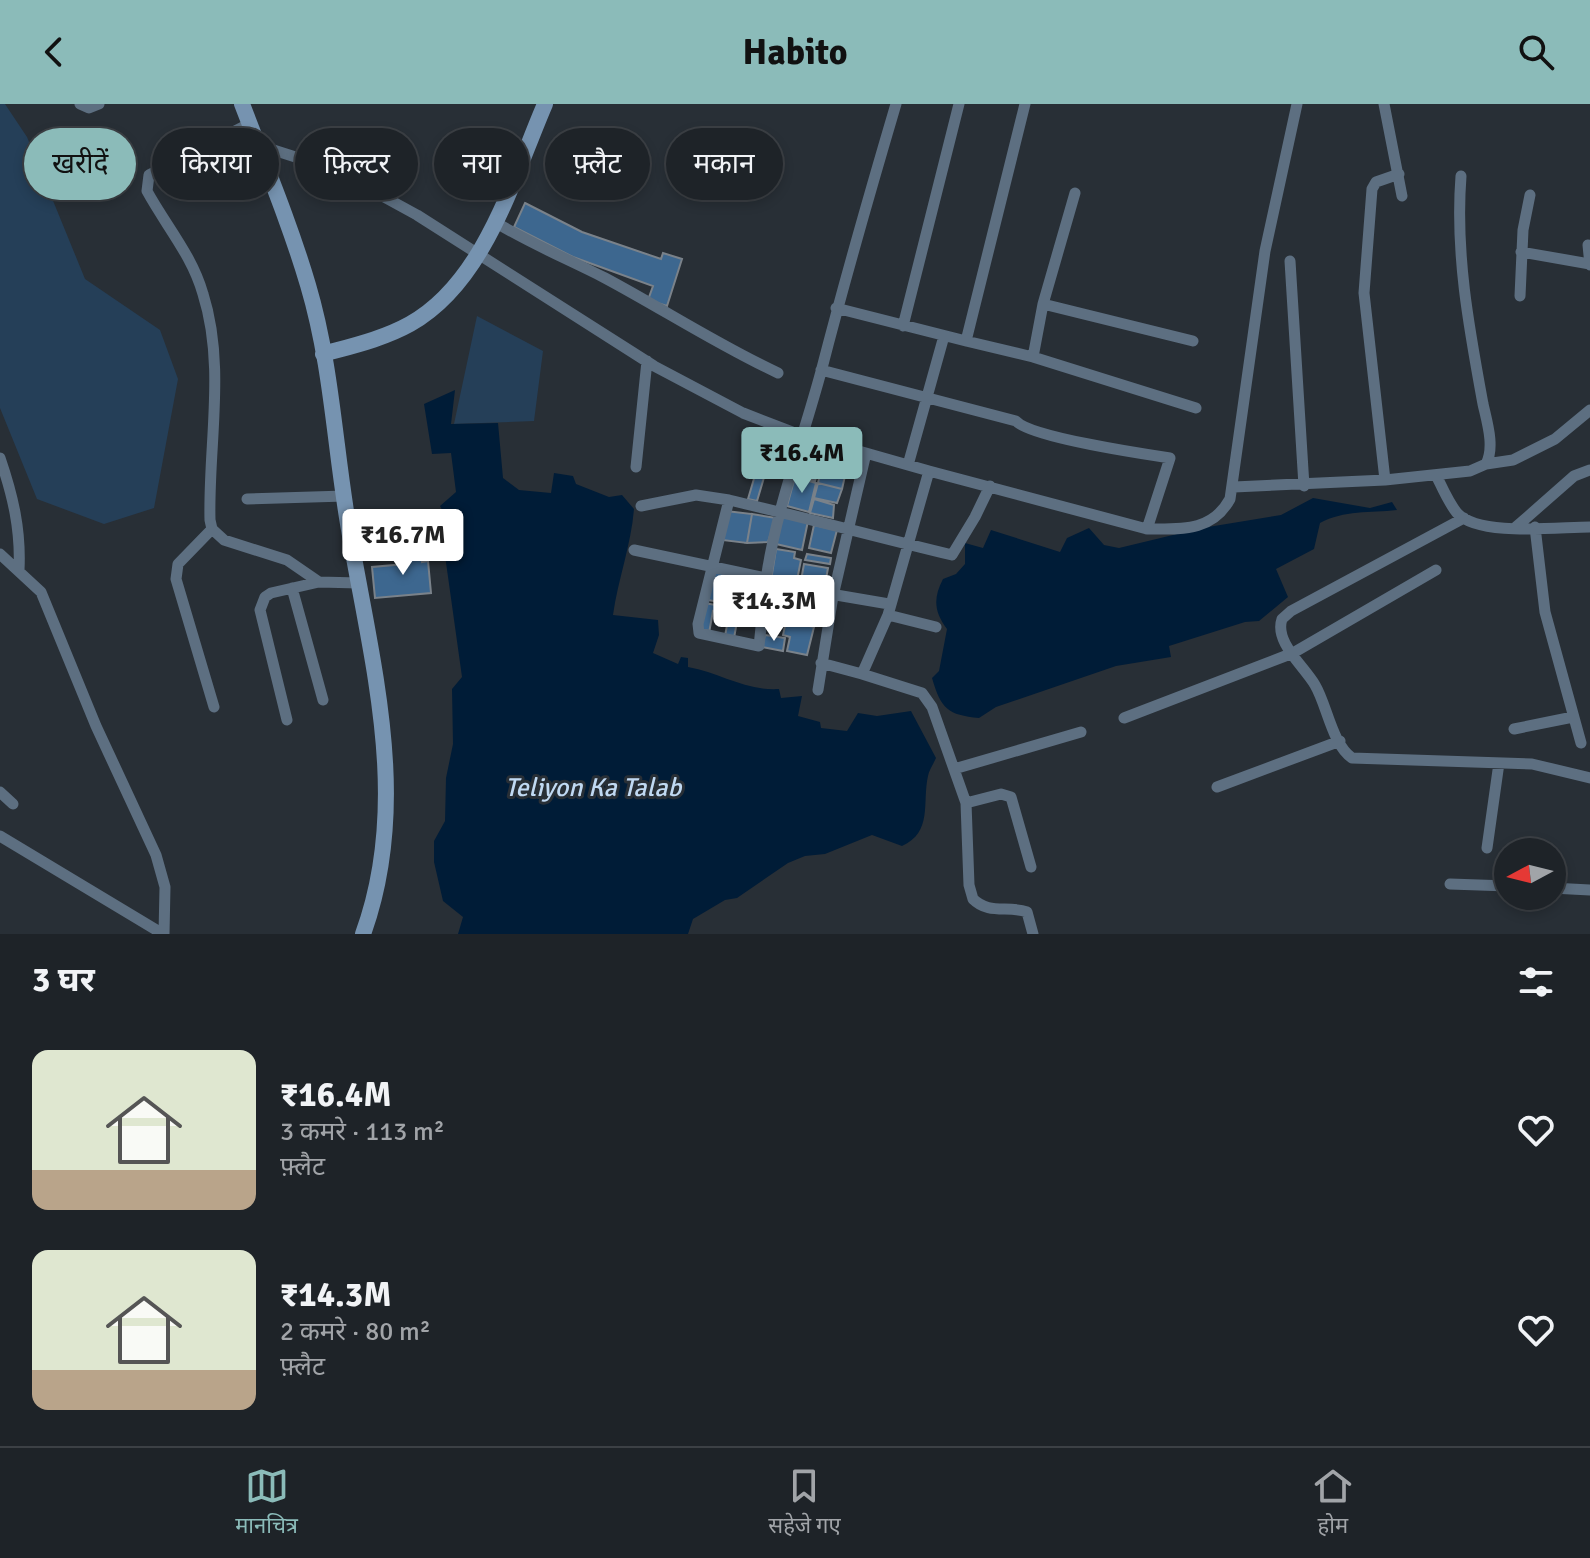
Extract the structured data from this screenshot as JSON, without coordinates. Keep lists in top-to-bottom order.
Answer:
{
  "water": ["Teliyon Ka Talab"],
  "north": "left",
  "page": {
    "header": "Habito",
    "chip": [
      "खरीदें",
      "किराया",
      "फ़िल्टर",
      "नया",
      "फ़्लैट",
      "मकान"
    ],
    "price": ["₹16.4M", "₹16.7M", "₹14.3M"],
    "heading": "3 घर",
    "list": [
      {
        "name": "₹16.4M",
        "note": "3 कमरे · 113 m² · फ़्लैट"
      },
      {
        "name": "₹14.3M",
        "note": "2 कमरे · 80 m² · फ़्लैट"
      }
    ],
    "tabs": ["मानचित्र", "सहेजे गए", "होम"]
  }
}
